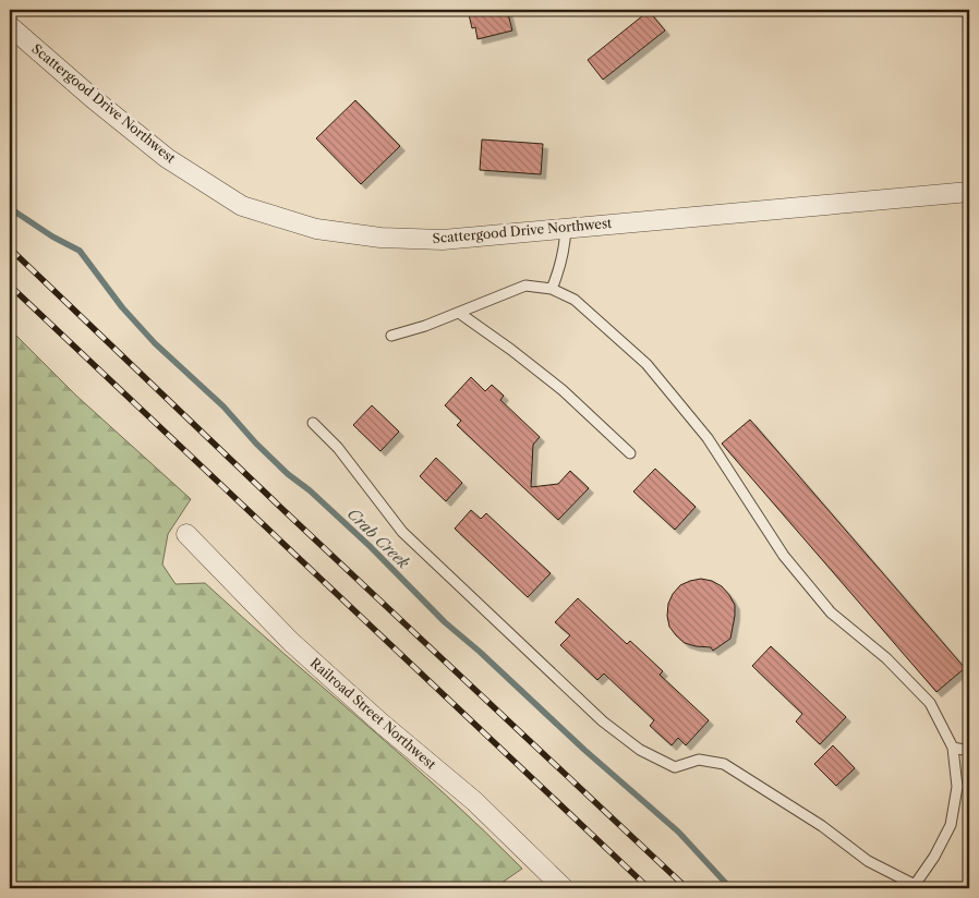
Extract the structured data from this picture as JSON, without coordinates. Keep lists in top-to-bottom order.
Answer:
{
  "streets": {
    "street": ["Scattergood Drive Northwest", "Railroad Street Northwest"]
  },
  "water": ["Crab Creek"]
}
